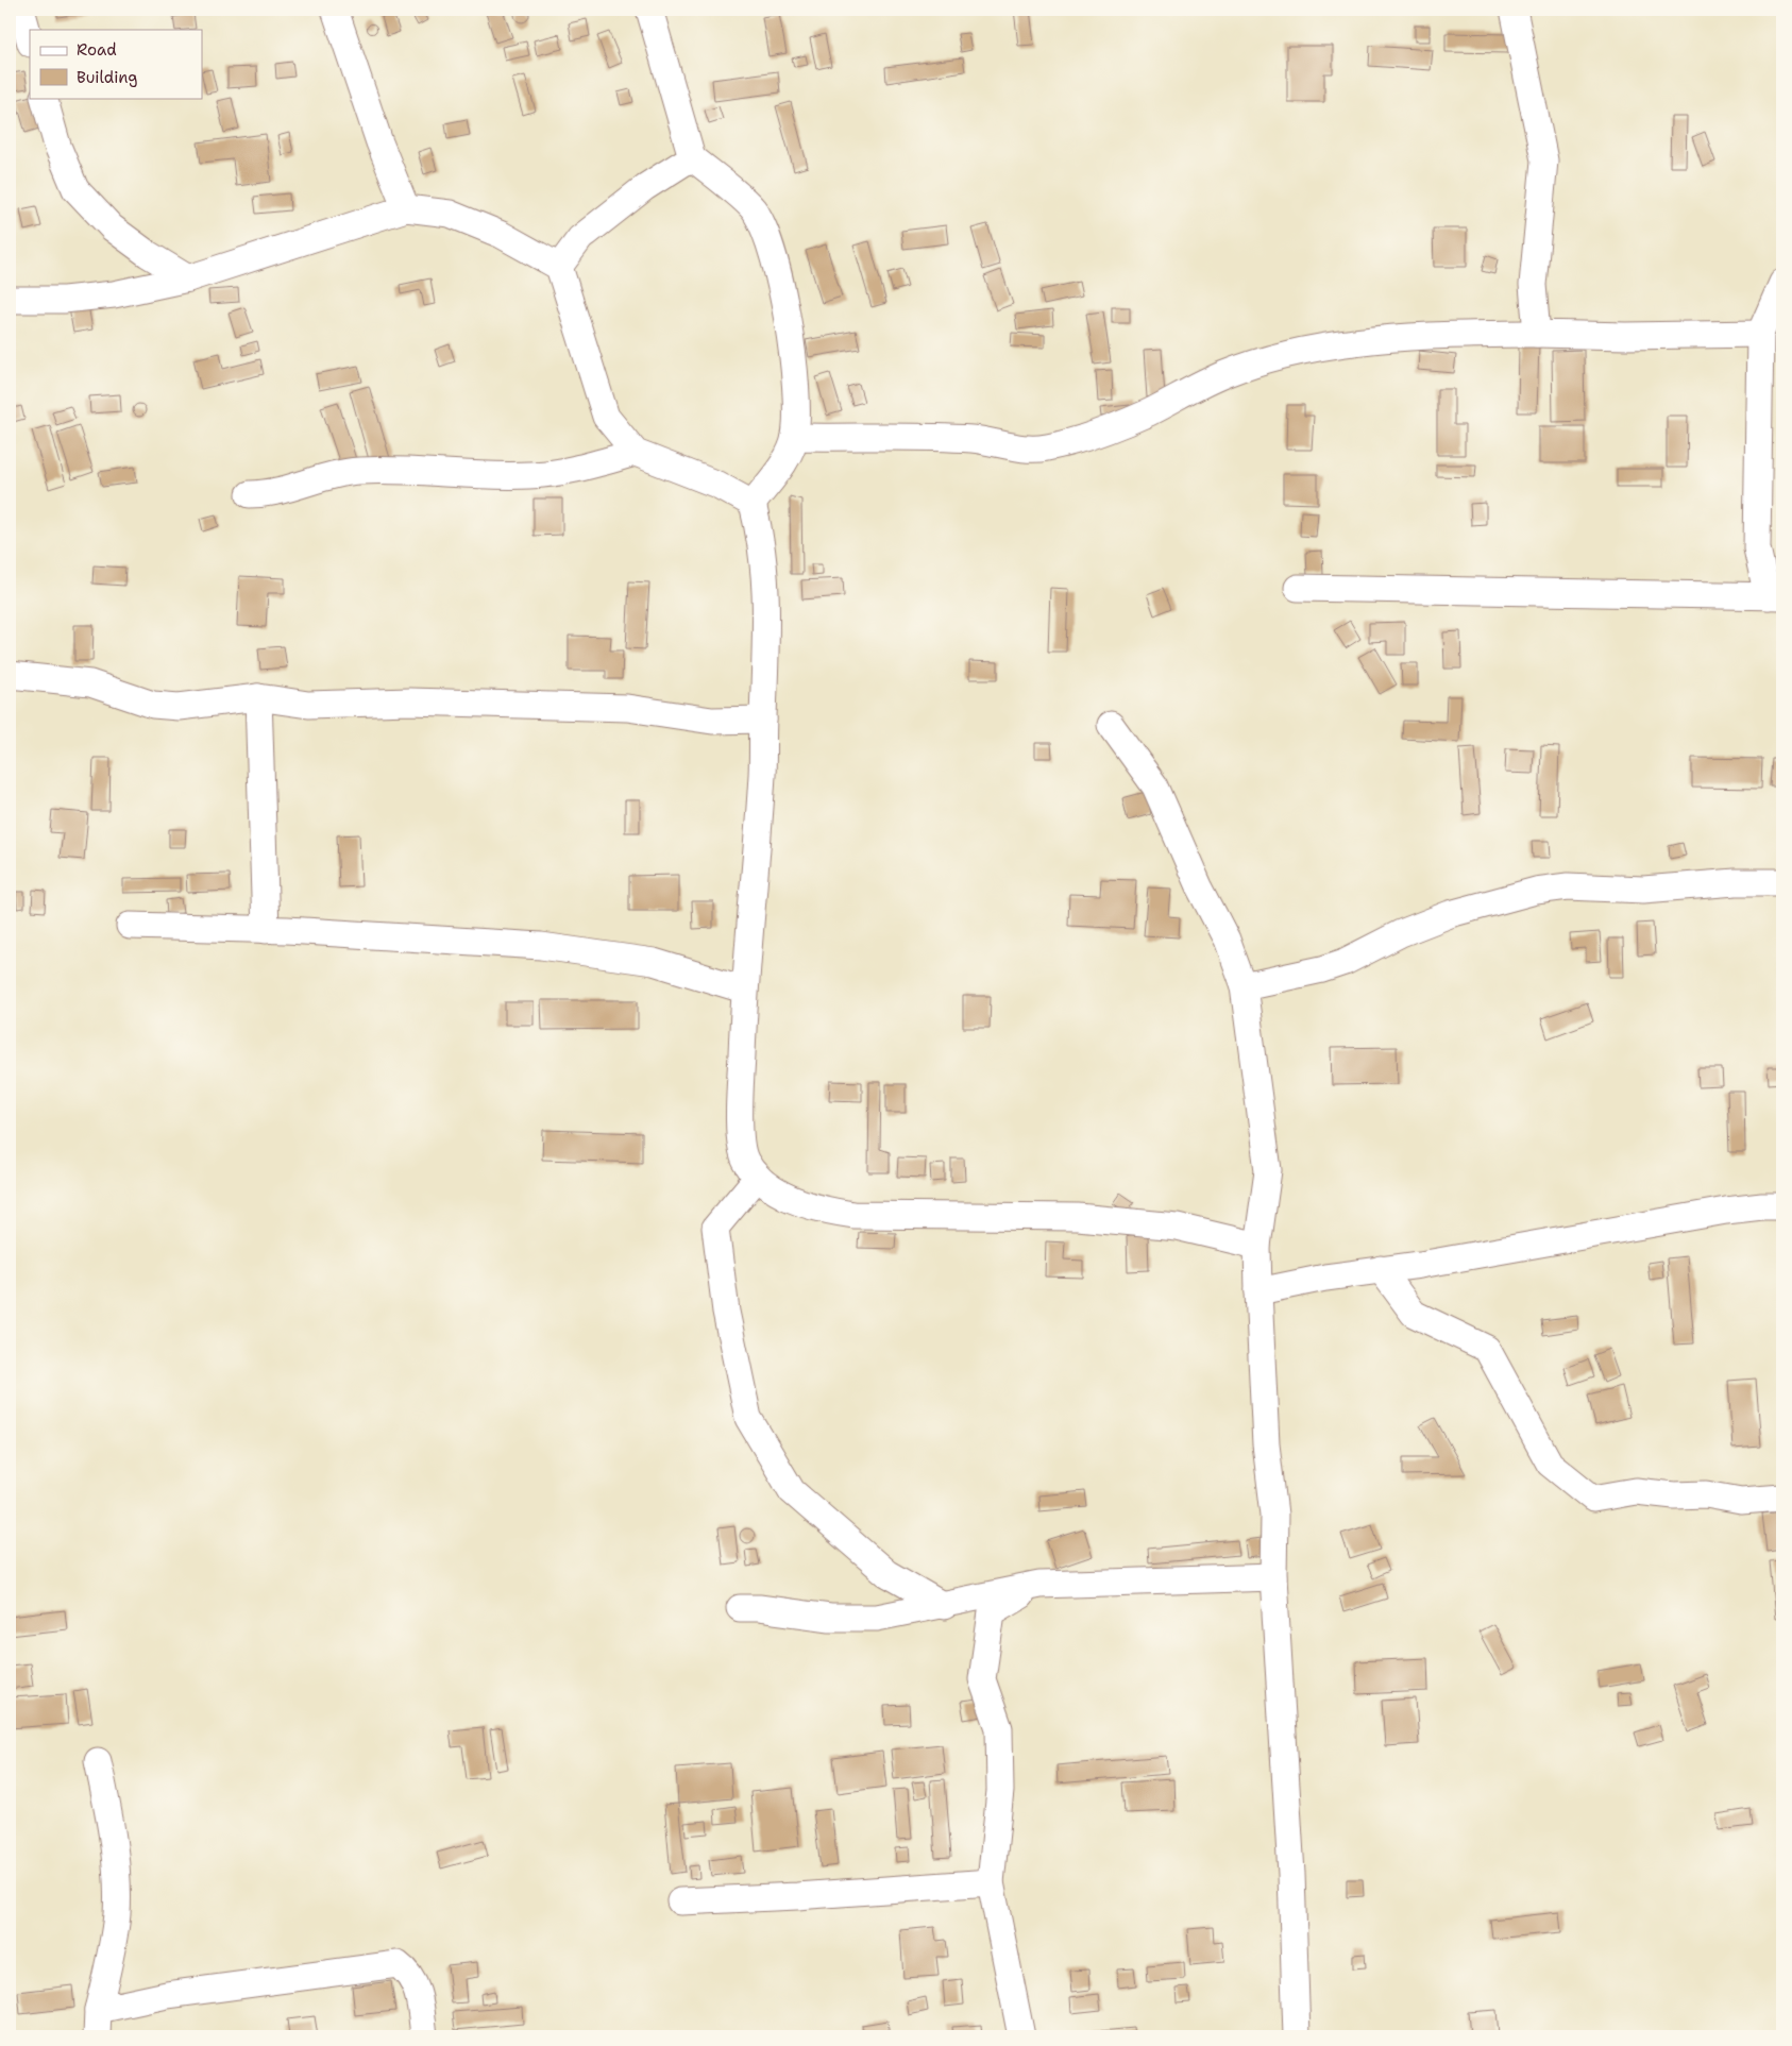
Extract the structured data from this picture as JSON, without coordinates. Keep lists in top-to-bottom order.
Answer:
{
  "legend": ["Road", "Building"]
}
